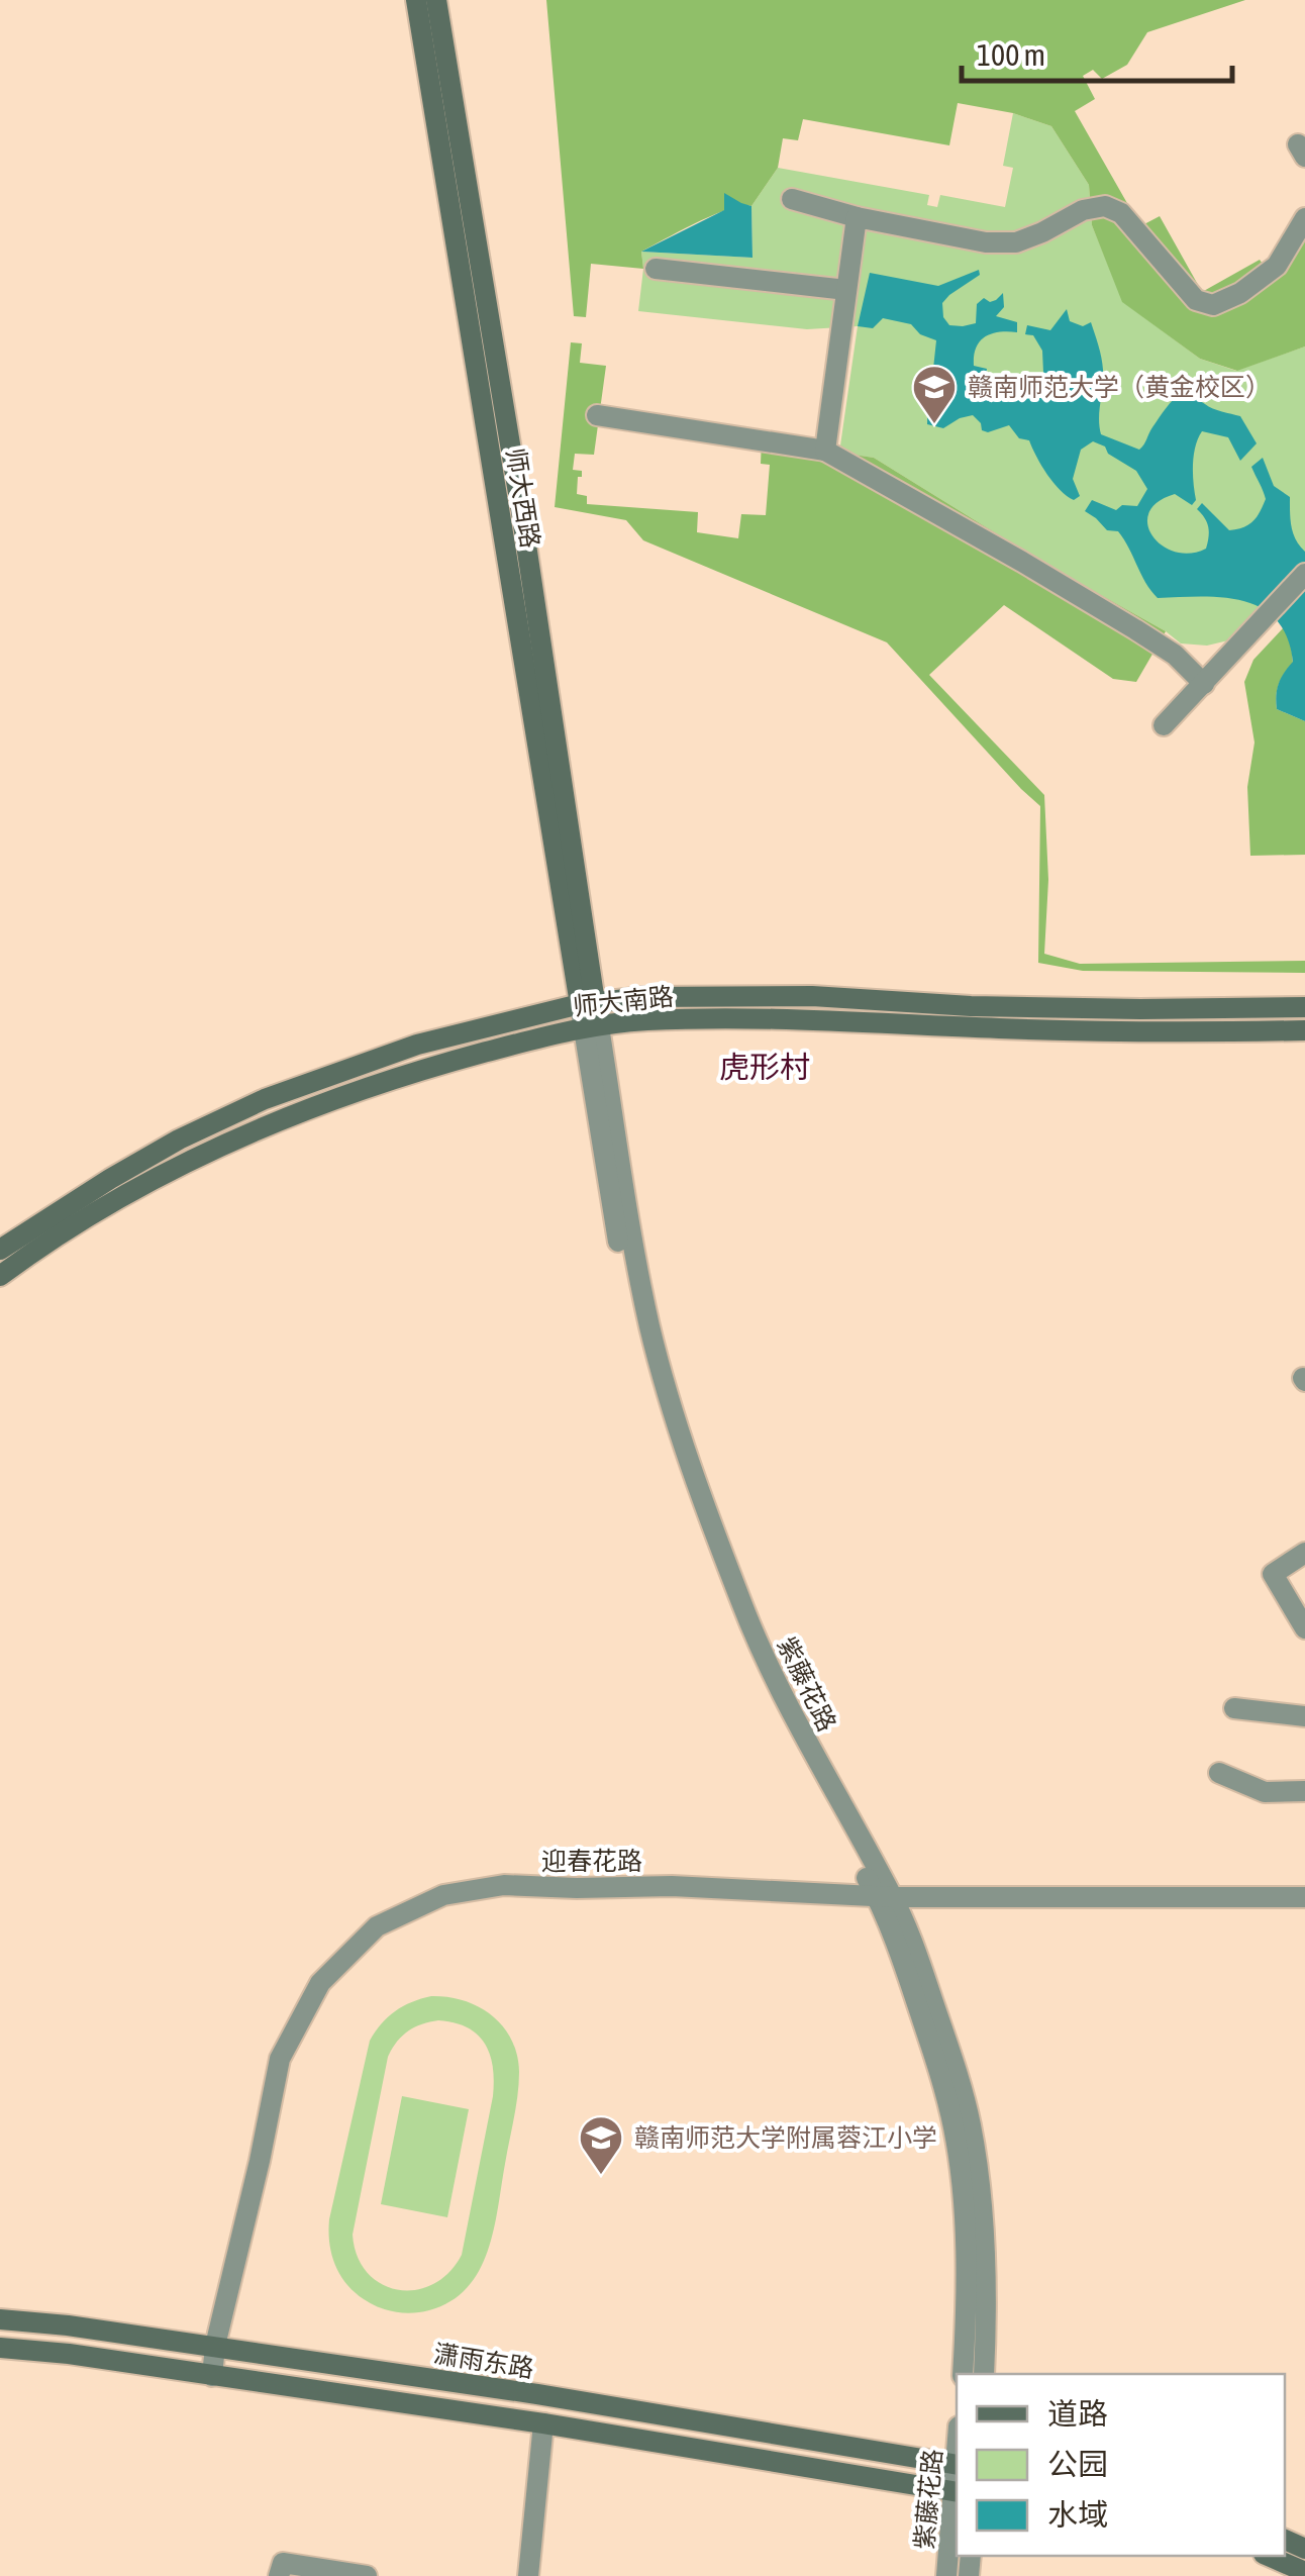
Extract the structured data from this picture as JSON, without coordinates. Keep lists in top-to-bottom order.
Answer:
{
  "streets": {
    "main road": ["师大西路", "师大南路", "潇雨东路"],
    "street": ["紫藤花路", "迎春花路"]
  },
  "crossings": [
    ["师大西路", "师大南路"],
    ["师大西路", "紫藤花路"],
    ["师大南路", "紫藤花路"],
    ["紫藤花路", "迎春花路"],
    ["紫藤花路", "潇雨东路"],
    ["迎春花路", "潇雨东路"]
  ],
  "districts": ["虎形村"],
  "places": {
    "school or university": ["赣南师范大学（黄金校区）", "赣南师范大学附属蓉江小学"]
  },
  "legend": ["道路", "公园", "水域"],
  "scale_bar": "100 m"
}
